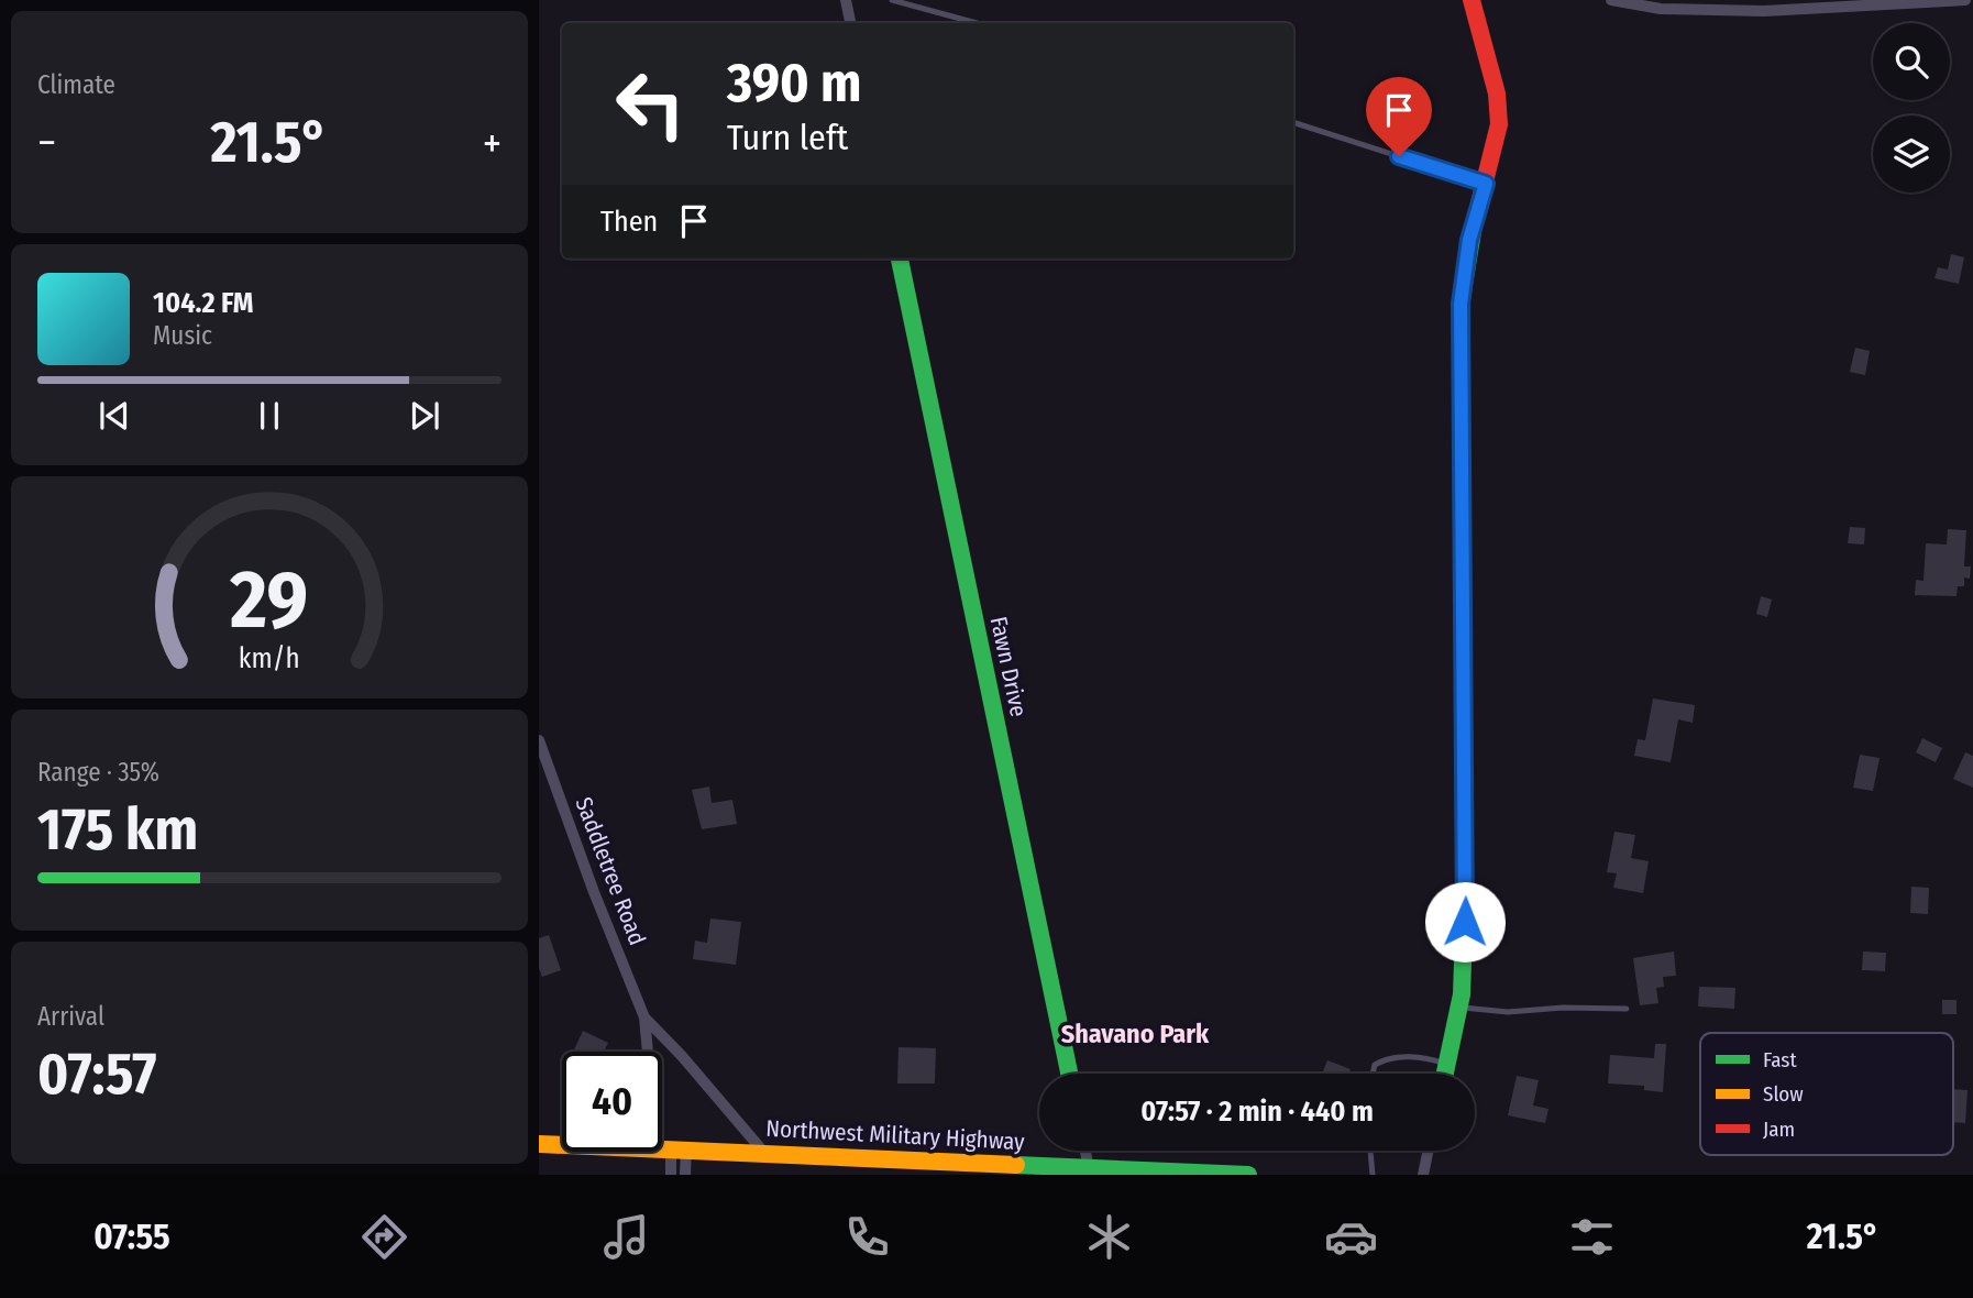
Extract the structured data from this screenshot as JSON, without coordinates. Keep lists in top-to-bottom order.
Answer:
{
  "streets": {
    "street": ["Fawn Drive", "Saddletree Road", "Northwest Military Highway"]
  },
  "crossings": [
    ["Saddletree Road", "Northwest Military Highway"]
  ],
  "districts": ["Shavano Park"],
  "legend": ["Fast", "Slow", "Jam"],
  "page": {
    "tile": [
      "Climate",
      ["Range · 35%", "175 km"],
      ["Arrival", "07:57"]
    ],
    "turn": ["390 m", "Turn left"],
    "heat": ["−", "21.5°", "+"],
    "then": "Then",
    "song": ["104.2 FM", "Music"],
    "limit": "40",
    "trip": "07:57 · 2 min · 440 m",
    "tabs": ["07:55", "21.5°"],
    "gauge": ["29", "km/h"]
  }
}
